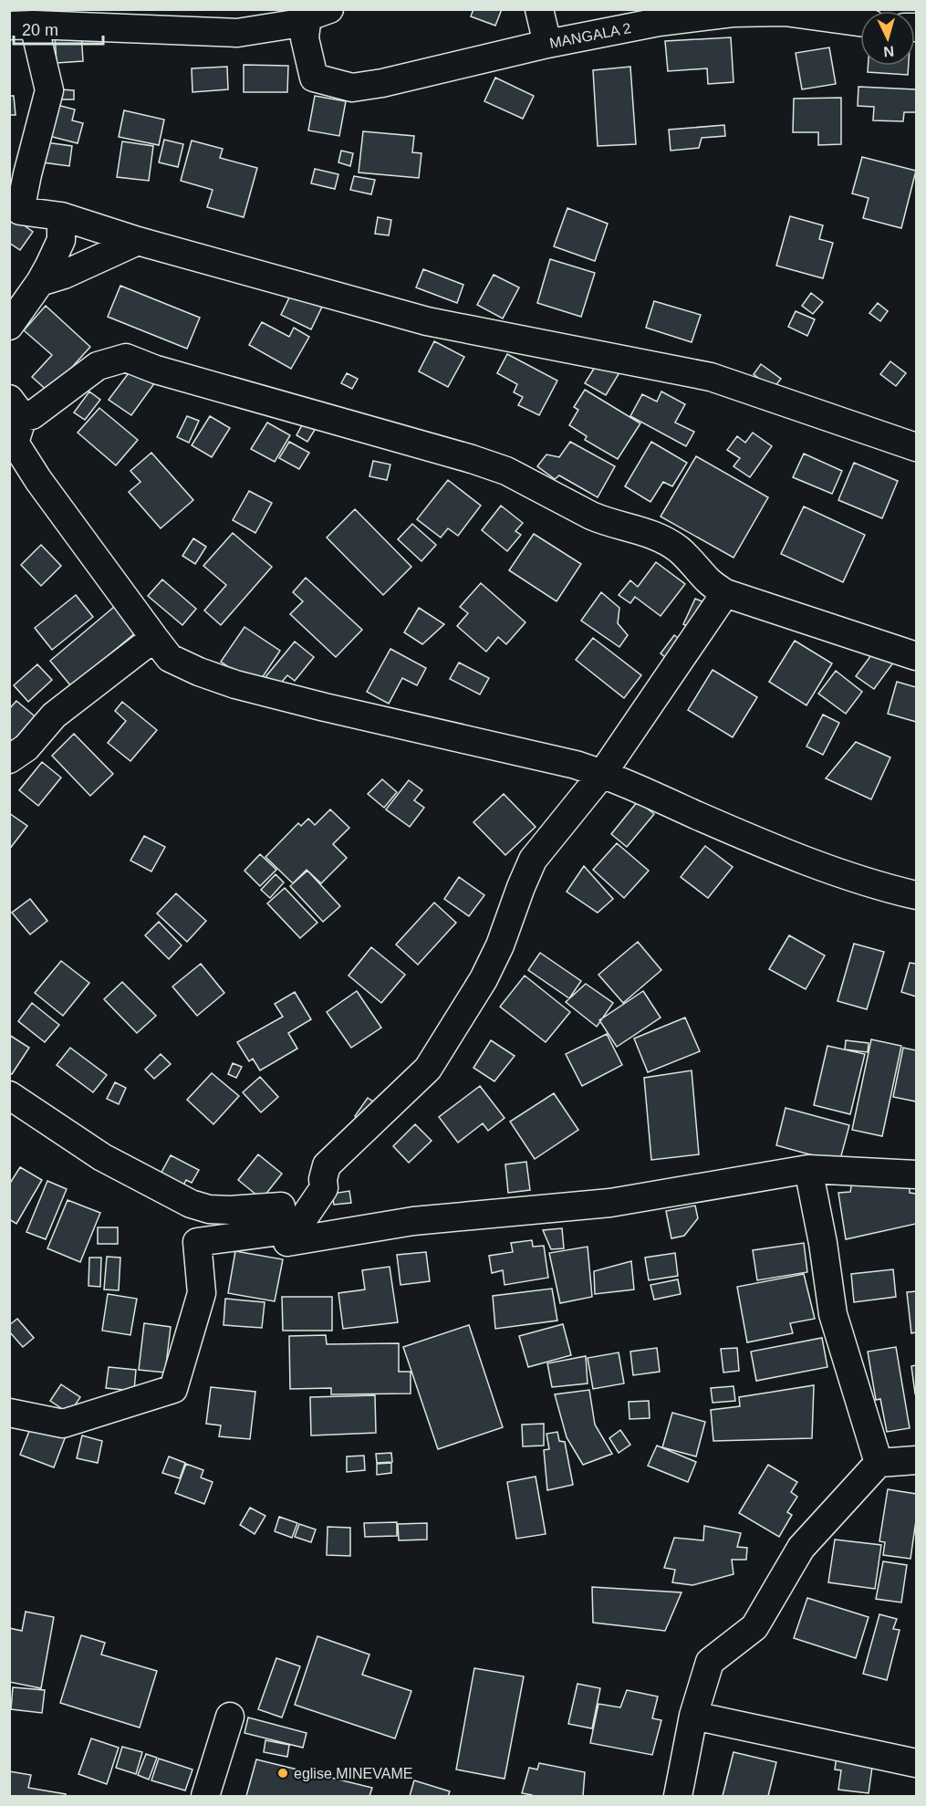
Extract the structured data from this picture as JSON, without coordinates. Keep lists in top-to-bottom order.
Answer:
{
  "streets": {
    "street": ["MANGALA 2"]
  },
  "places": ["eglise MINEVAME"],
  "scale_bar": "20 m",
  "north": "bottom"
}
